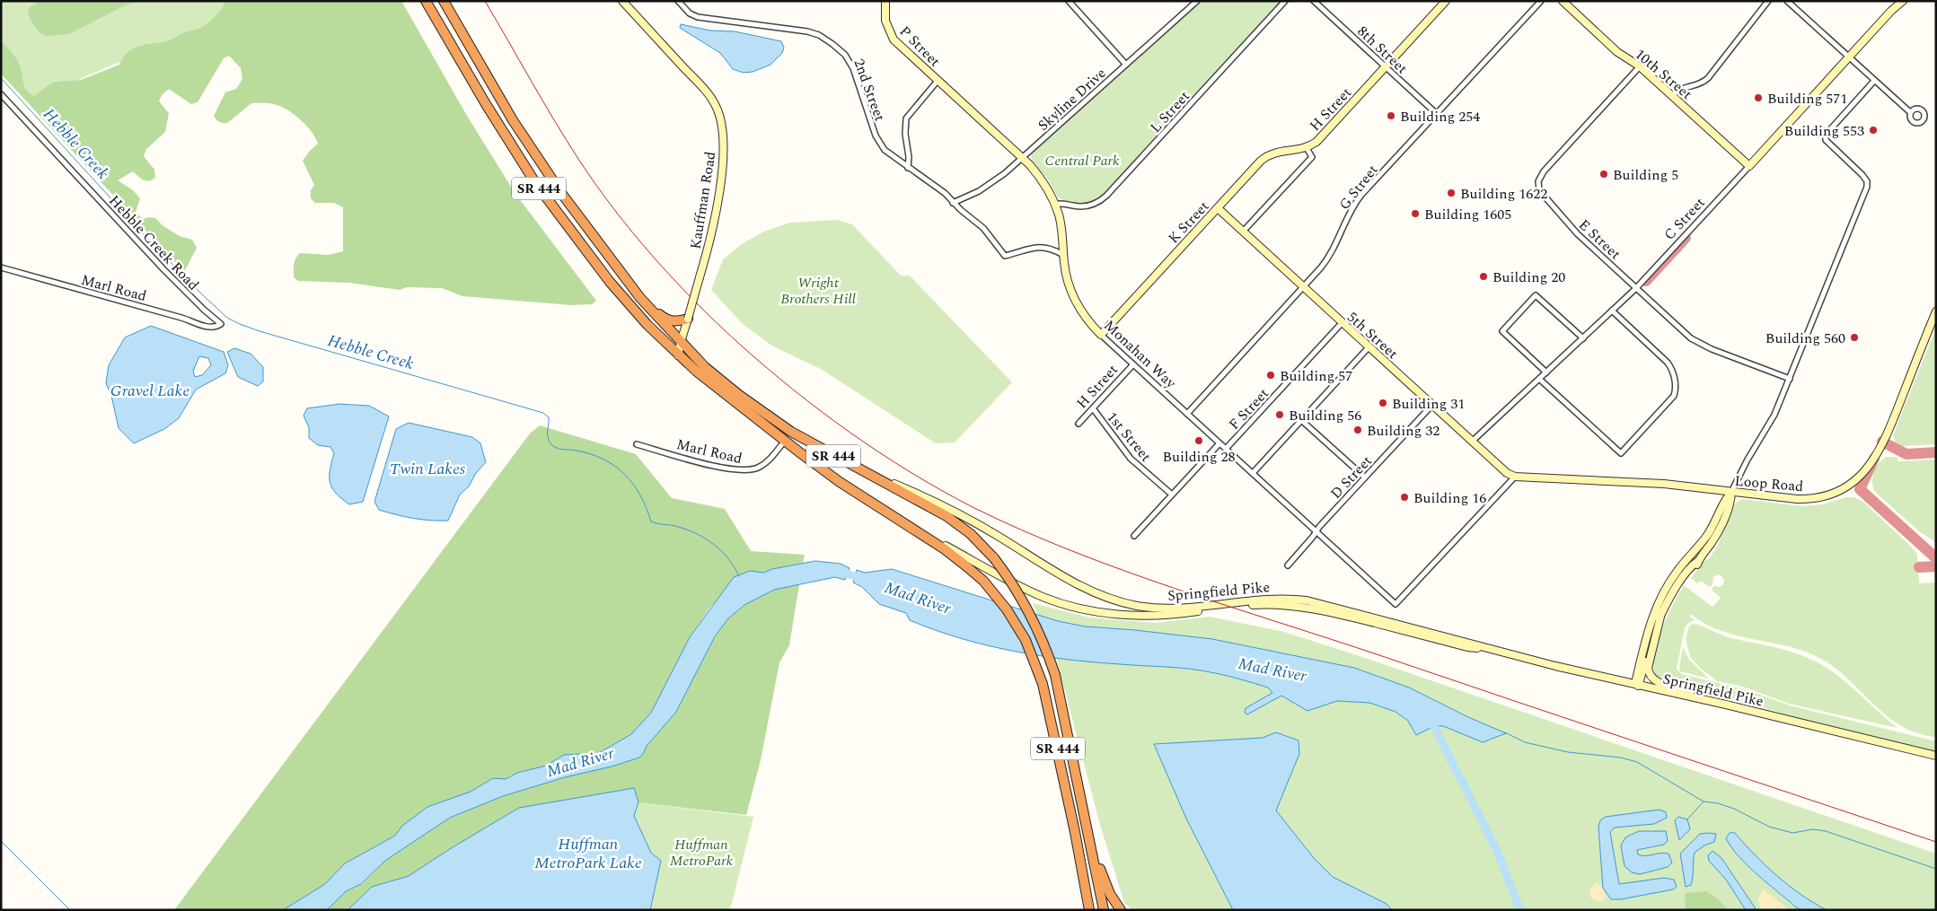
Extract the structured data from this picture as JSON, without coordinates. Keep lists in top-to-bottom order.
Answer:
{
  "streets": {
    "highway": ["SR 444"],
    "street": [
      "P Street",
      "8th Street",
      "10th Street",
      "2nd Street",
      "Skyline Drive",
      "H Street",
      "L Street",
      "G Street",
      "Kauffman Road",
      "C Street",
      "K Street",
      "E Street",
      "Hebble Creek Road",
      "Marl Road",
      "5th Street",
      "Monahan Way",
      "F Street",
      "1st Street",
      "D Street",
      "Loop Road",
      "Springfield Pike"
    ]
  },
  "crossings": [
    ["P Street", "Monahan Way"],
    ["8th Street", "H Street"],
    ["8th Street", "G Street"],
    ["10th Street", "C Street"],
    ["10th Street", "E Street"],
    ["2nd Street", "Skyline Drive"],
    ["2nd Street", "Monahan Way"],
    ["Skyline Drive", "Monahan Way"],
    ["H Street", "K Street"],
    ["H Street", "5th Street"],
    ["H Street", "Monahan Way"],
    ["H Street", "1st Street"],
    ["L Street", "Monahan Way"],
    ["G Street", "5th Street"],
    ["G Street", "Monahan Way"],
    ["SR 444", "Kauffman Road"],
    ["SR 444", "Marl Road"],
    ["SR 444", "Springfield Pike"],
    ["C Street", "E Street"],
    ["C Street", "5th Street"],
    ["K Street", "5th Street"],
    ["K Street", "Monahan Way"],
    ["Hebble Creek Road", "Marl Road"],
    ["5th Street", "Monahan Way"],
    ["5th Street", "F Street"],
    ["5th Street", "D Street"],
    ["5th Street", "Loop Road"],
    ["Monahan Way", "F Street"],
    ["Monahan Way", "D Street"],
    ["Monahan Way", "Loop Road"],
    ["F Street", "1st Street"]
  ],
  "water": [
    "Hebble Creek",
    "Gravel Lake",
    "Twin Lakes",
    "Mad River",
    "Huffman MetroPark Lake"
  ],
  "parks": ["Central Park", "Wright Brothers Hill", "Huffman MetroPark"],
  "places": [
    "Building 571",
    "Building 254",
    "Building 553",
    "Building 5",
    "Building 1622",
    "Building 1605",
    "Building 20",
    "Building 560",
    "Building 57",
    "Building 31",
    "Building 56",
    "Building 32",
    "Building 28",
    "Building 16"
  ]
}
